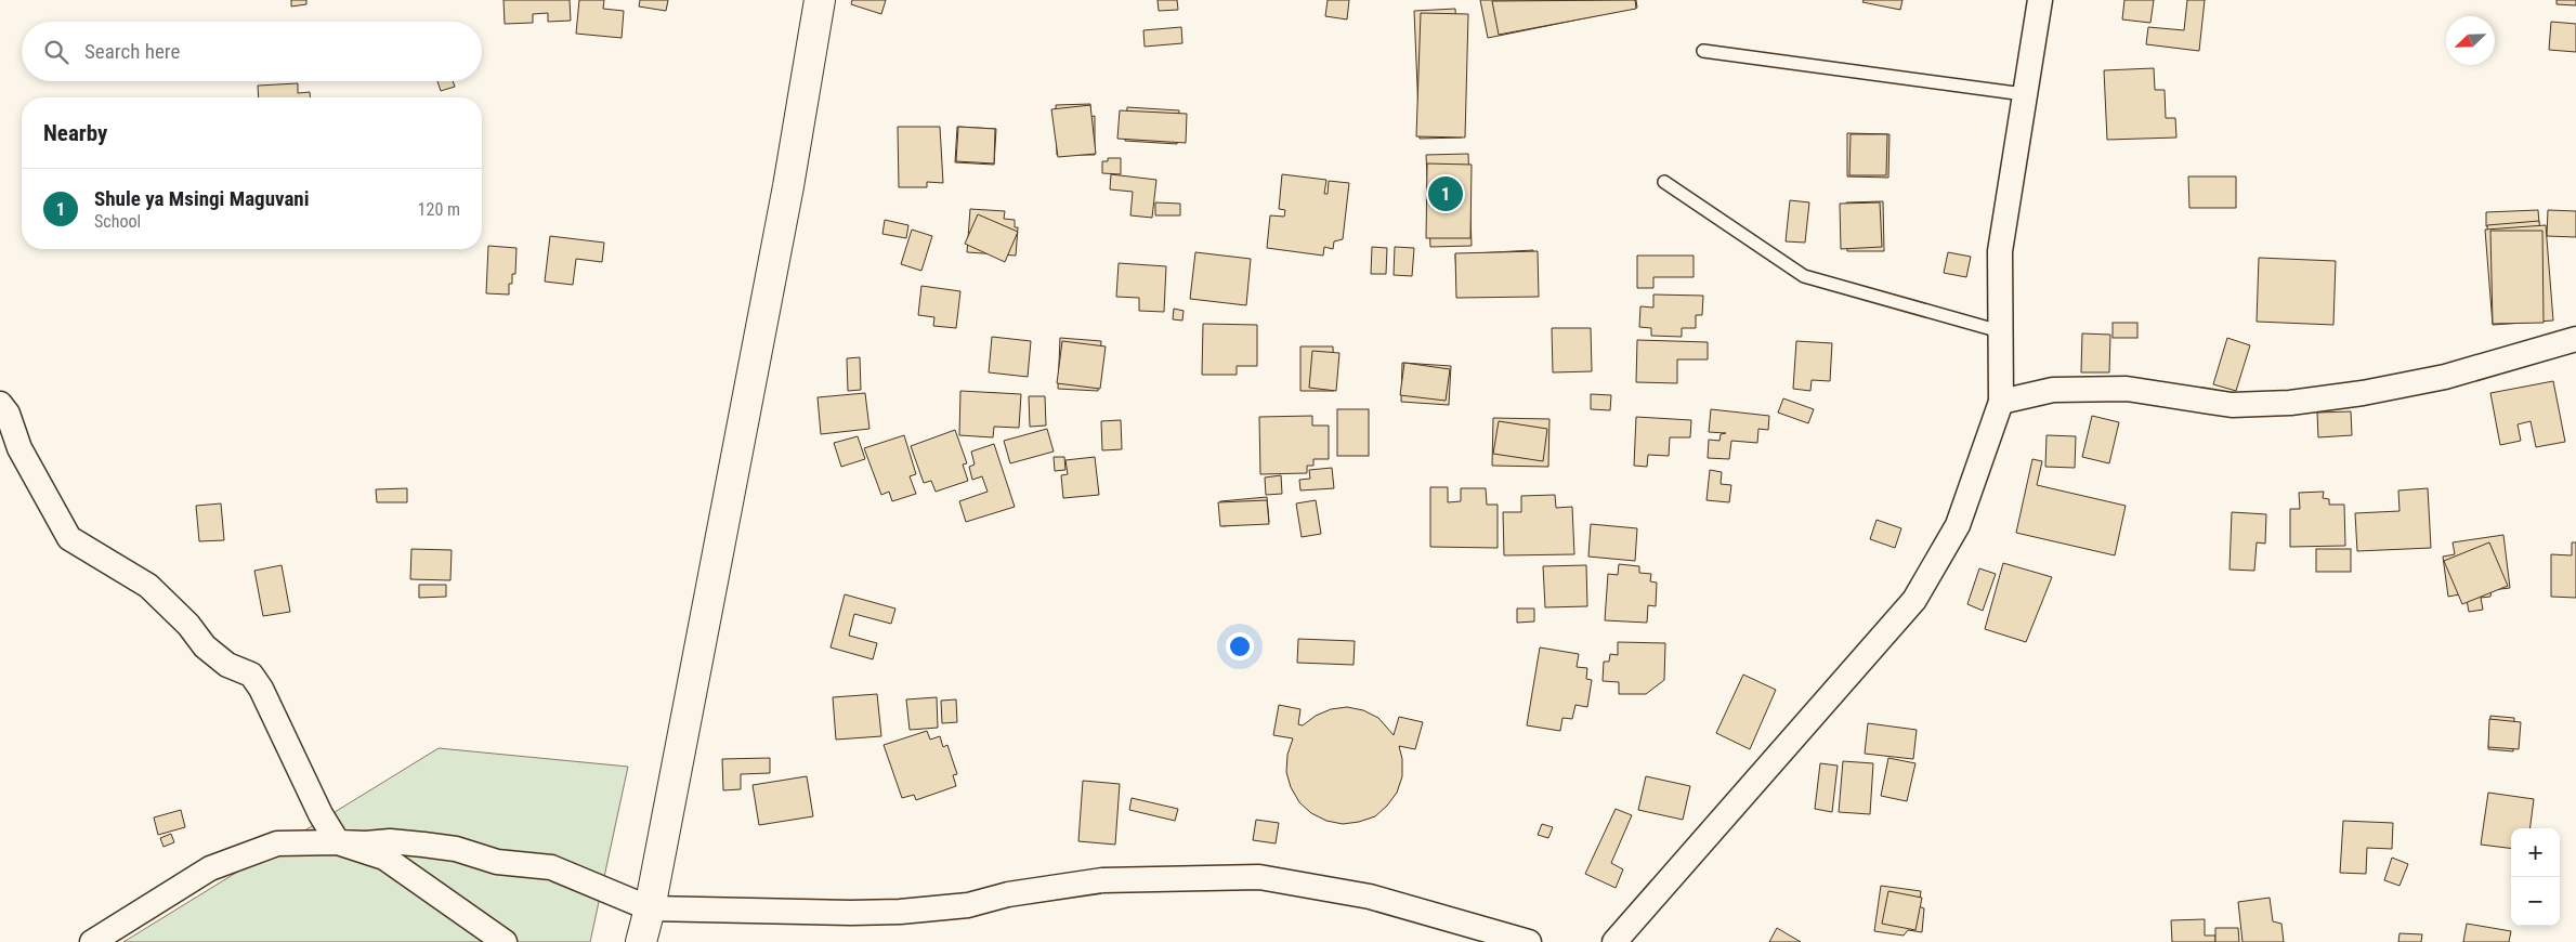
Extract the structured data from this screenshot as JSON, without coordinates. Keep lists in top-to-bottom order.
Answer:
{
  "north": "bottom left",
  "page": {
    "search": "Search here",
    "heading": "Nearby",
    "list": [
      {
        "mark": "1",
        "name": "Shule ya Msingi Maguvani",
        "note": "School",
        "value": "120 m"
      }
    ],
    "pins": "1",
    "map_buttons": ["+", "−"]
  }
}
